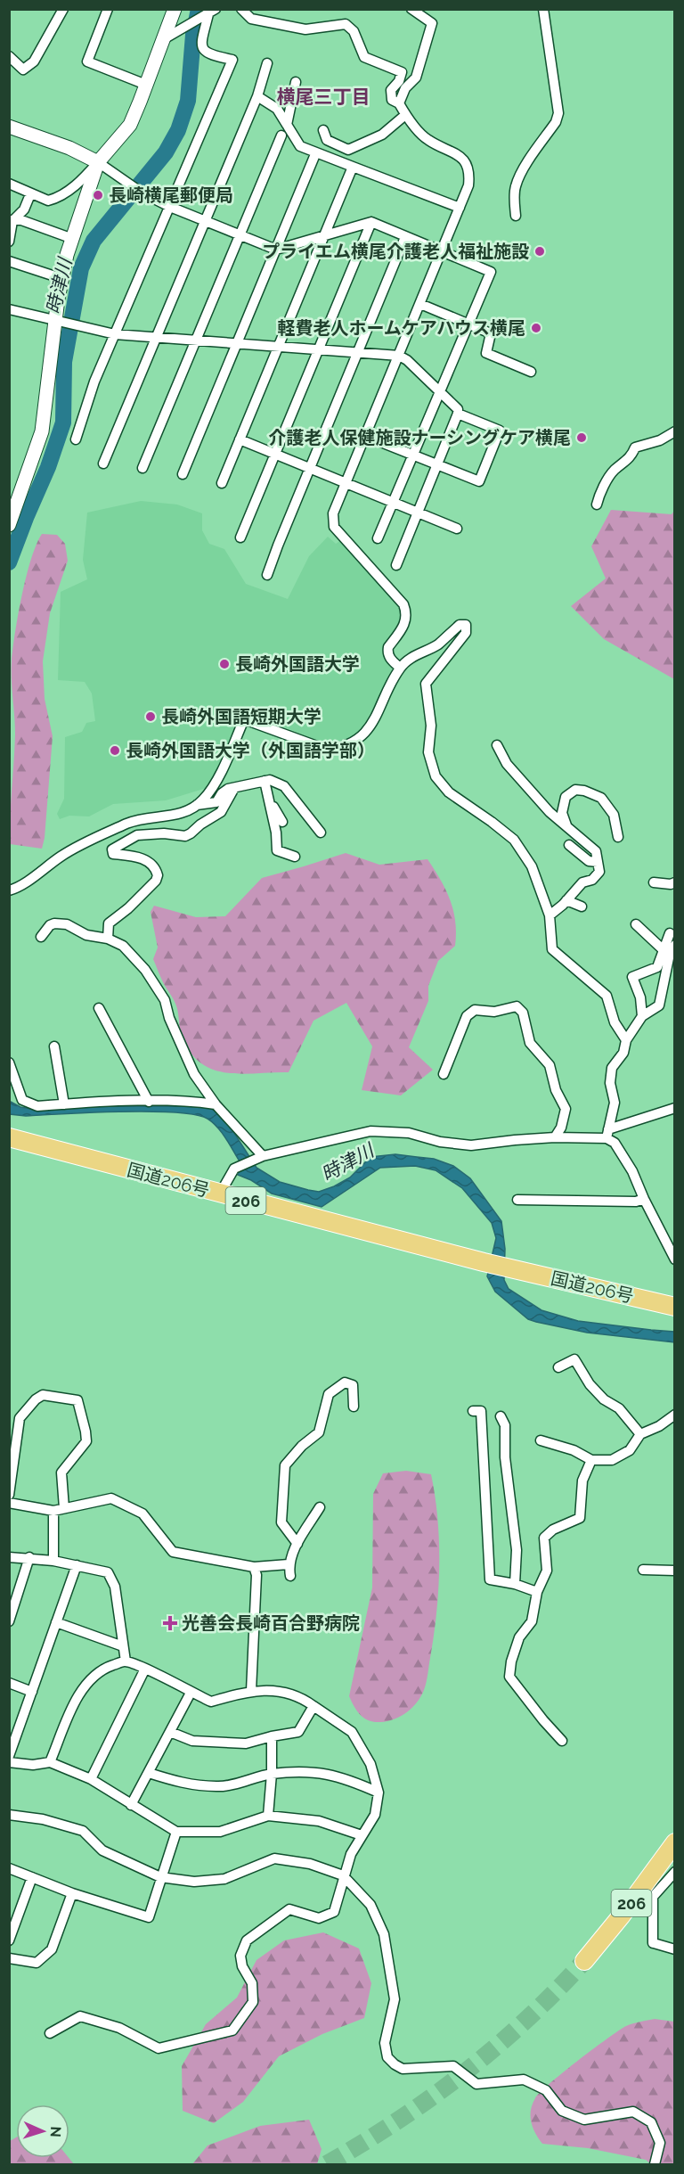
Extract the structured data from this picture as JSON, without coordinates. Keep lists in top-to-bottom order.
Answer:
{
  "streets": {
    "highway": ["国道206号", "206"]
  },
  "districts": ["横尾三丁目"],
  "water": ["時津川"],
  "places": {
    "other": [
      "長崎横尾郵便局",
      "プライエム横尾介護老人福祉施設",
      "軽費老人ホームケアハウス横尾",
      "介護老人保健施設ナーシングケア横尾",
      "長崎外国語大学",
      "長崎外国語短期大学",
      "長崎外国語大学（外国語学部）"
    ],
    "health": ["光善会長崎百合野病院"]
  },
  "north": "right"
}
